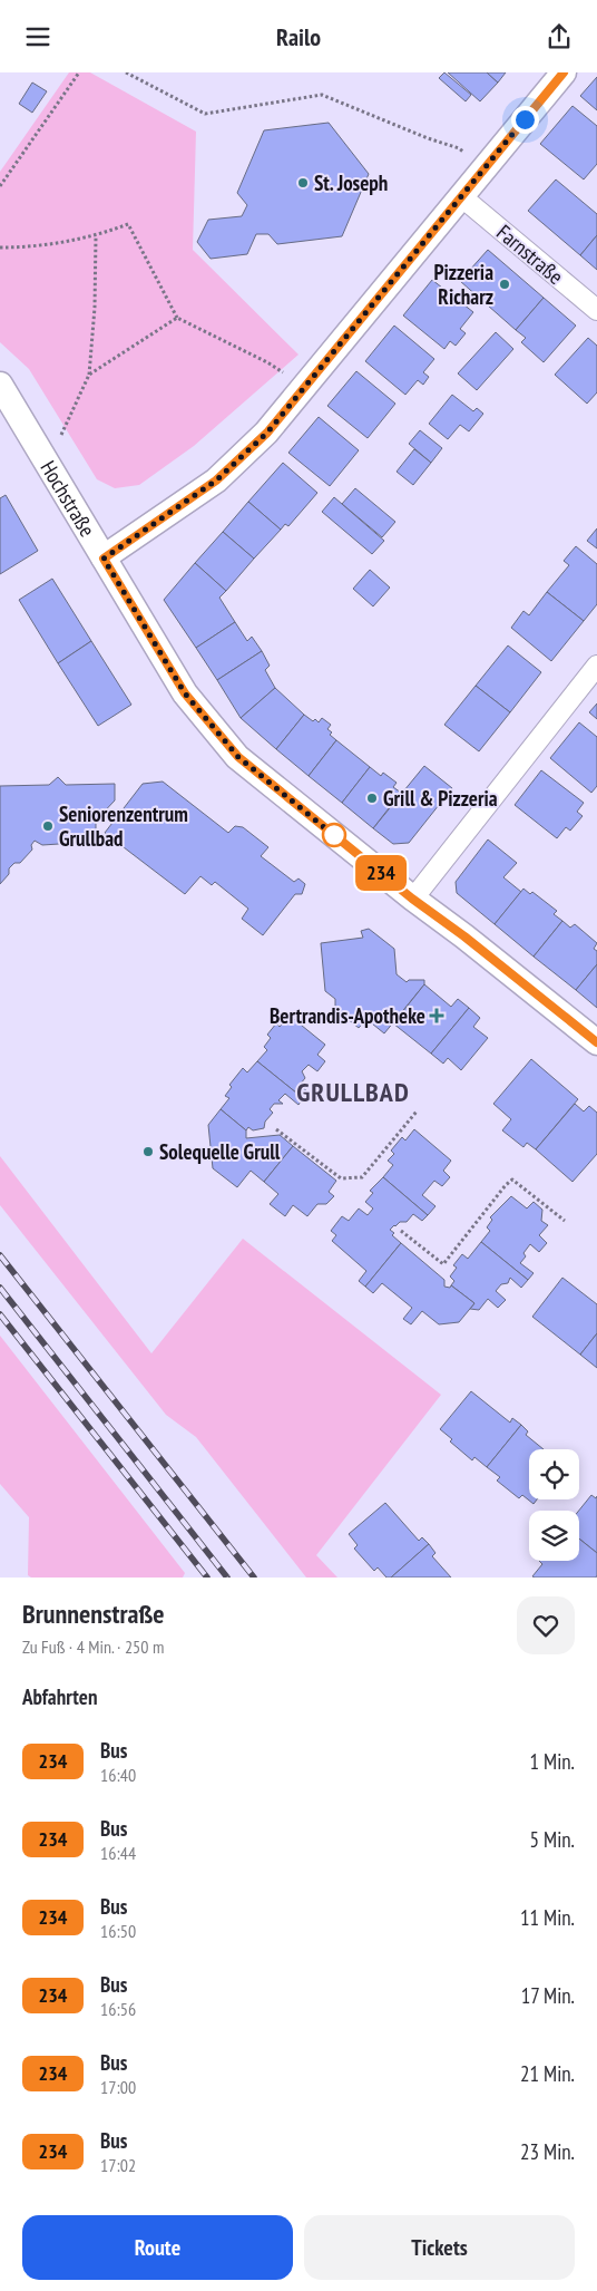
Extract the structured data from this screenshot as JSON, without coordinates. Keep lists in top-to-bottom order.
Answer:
{
  "streets": {
    "street": ["Farnstraße", "Hochstraße"]
  },
  "districts": ["GRULLBAD"],
  "places": {
    "other": [
      "St. Joseph",
      "Pizzeria Richarz",
      "Grill & Pizzeria",
      "Seniorenzentrum Grullbad",
      "Solequelle Grull"
    ],
    "health": ["Bertrandis-Apotheke"]
  },
  "lines": ["bus line 234"],
  "page": {
    "header": "Railo",
    "on_map": "234",
    "heading": [
      ["Brunnenstraße", "Zu Fuß · 4 Min. · 250 m"],
      "Abfahrten"
    ],
    "list": [
      {
        "mark": "234",
        "name": "Bus",
        "note": "16:40",
        "value": "1 Min."
      },
      {
        "mark": "234",
        "name": "Bus",
        "note": "16:44",
        "value": "5 Min."
      },
      {
        "mark": "234",
        "name": "Bus",
        "note": "16:50",
        "value": "11 Min."
      },
      {
        "mark": "234",
        "name": "Bus",
        "note": "16:56",
        "value": "17 Min."
      },
      {
        "mark": "234",
        "name": "Bus",
        "note": "17:00",
        "value": "21 Min."
      },
      {
        "mark": "234",
        "name": "Bus",
        "note": "17:02",
        "value": "23 Min."
      }
    ],
    "buttons": ["Route", "Tickets"]
  }
}
